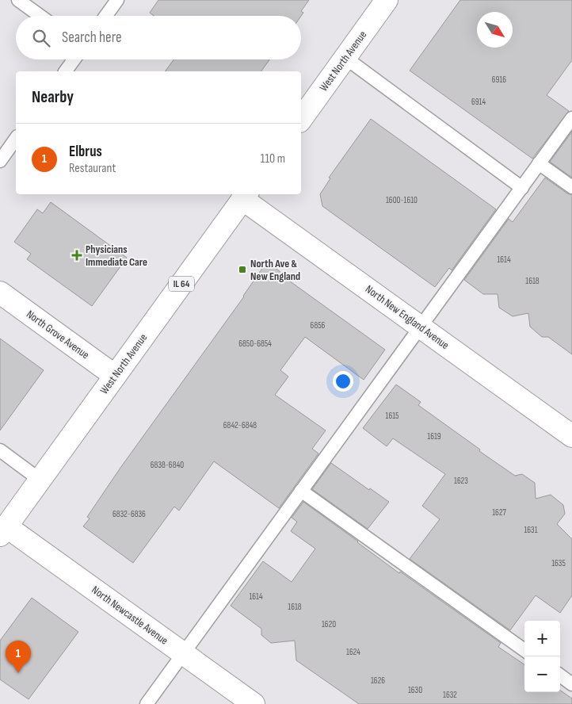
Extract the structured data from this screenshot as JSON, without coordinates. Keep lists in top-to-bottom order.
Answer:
{
  "streets": {
    "street": [
      "West North Avenue",
      "IL 64",
      "North New England Avenue",
      "North Grove Avenue",
      "North Newcastle Avenue"
    ]
  },
  "crossings": [
    ["West North Avenue", "North New England Avenue"],
    ["West North Avenue", "North Grove Avenue"],
    ["West North Avenue", "North Newcastle Avenue"]
  ],
  "places": {
    "health": ["Physicians Immediate Care"],
    "transit": ["North Ave & New England"]
  },
  "house_numbers": [
    "6916",
    "6914",
    "1600-1610",
    "1614",
    "1618",
    "6856",
    "6850-6854",
    "1615",
    "6842-6848",
    "1619",
    "6838-6840",
    "1623",
    "1627",
    "6832-6836",
    "1631",
    "1635",
    "1614",
    "1618",
    "1620",
    "1624",
    "1626",
    "1630",
    "1632"
  ],
  "north": "bottom right",
  "page": {
    "search": "Search here",
    "heading": "Nearby",
    "list": [
      {
        "mark": "1",
        "name": "Elbrus",
        "note": "Restaurant",
        "value": "110 m"
      }
    ],
    "map_buttons": ["+", "−"],
    "pins": "1"
  }
}
